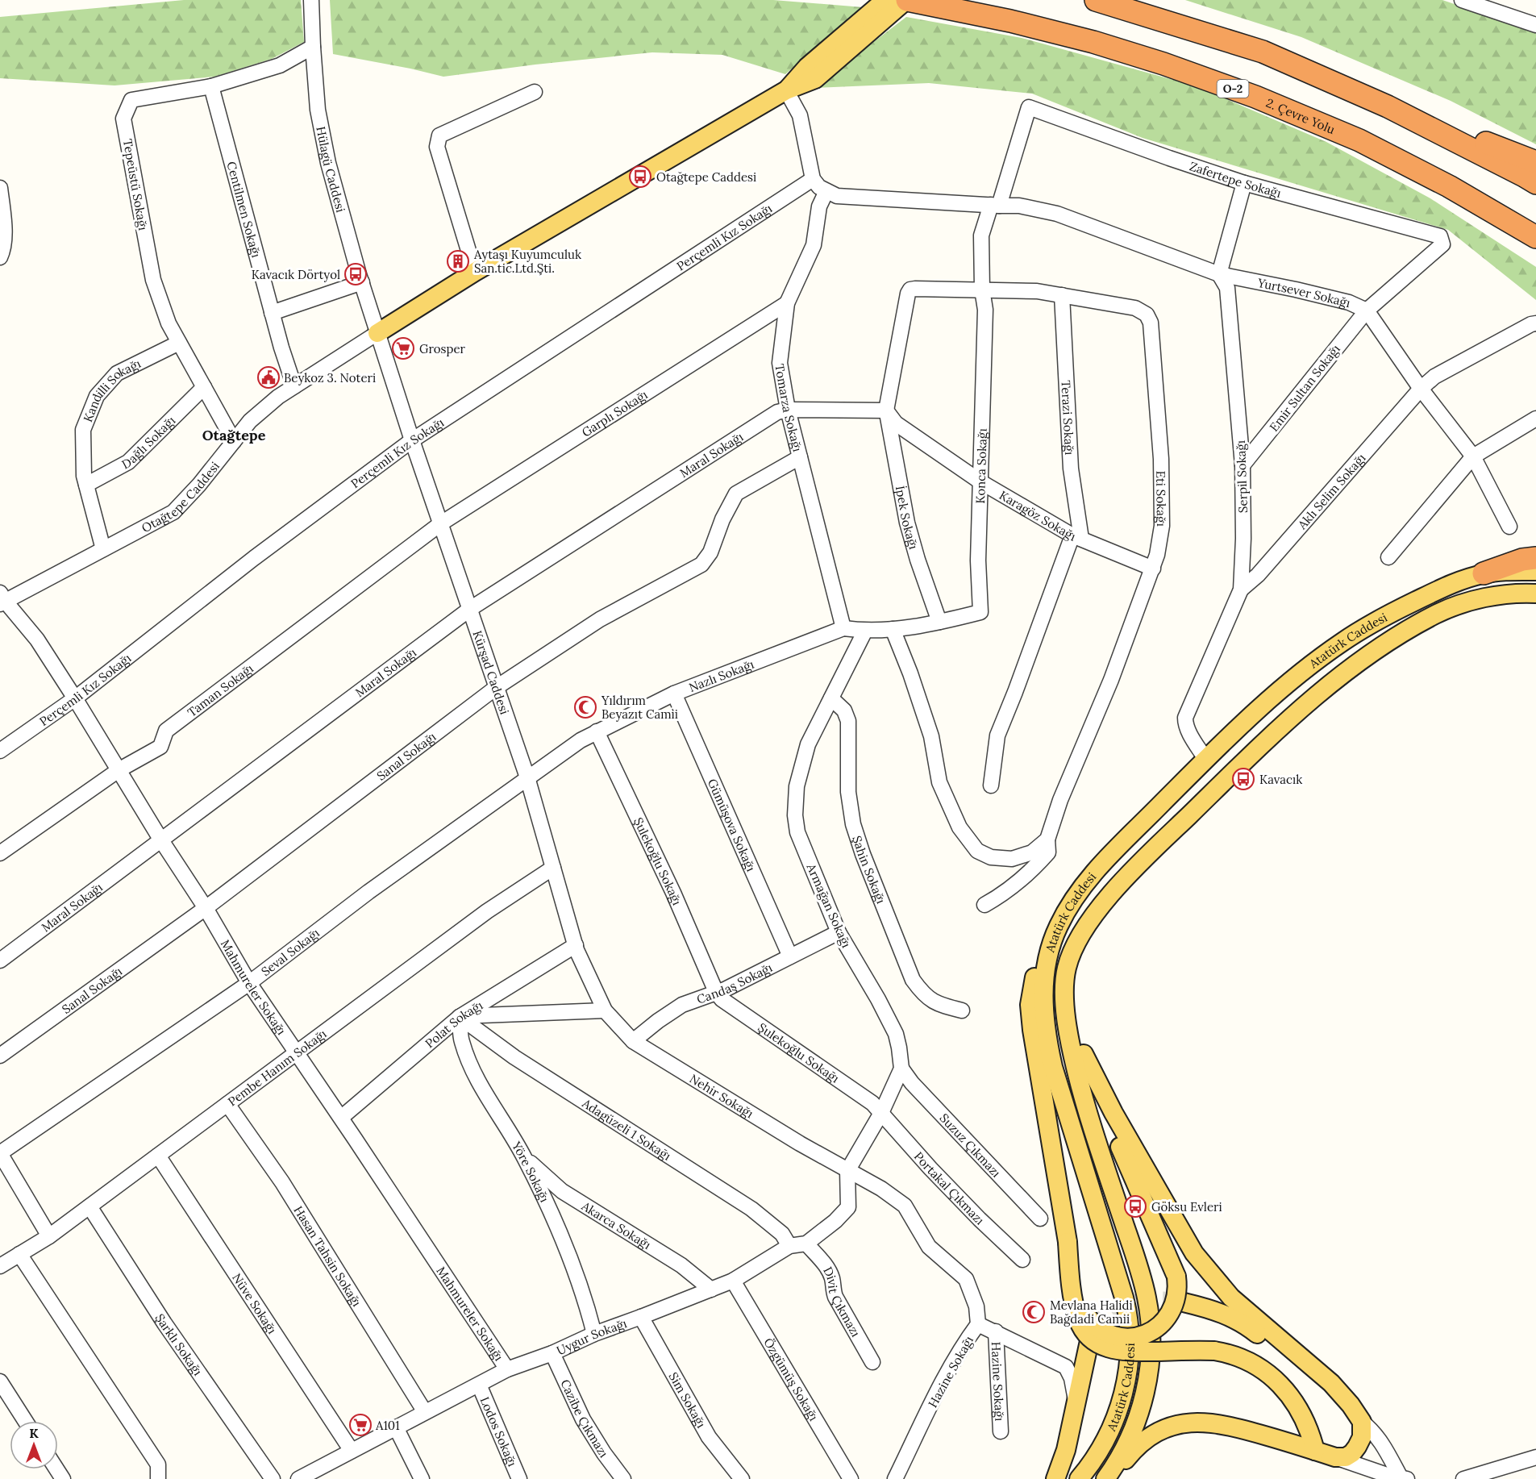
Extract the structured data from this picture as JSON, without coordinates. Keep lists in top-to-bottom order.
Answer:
{
  "streets": {
    "highway": ["O-2", "2. Çevre Yolu"],
    "main road": ["Otağtepe Caddesi", "Atatürk Caddesi"],
    "street": [
      "Hülagü Caddesi",
      "Zafertepe Sokağı",
      "Tepeüstü Sokağı",
      "Centilmen Sokağı",
      "Perçemli Kız Sokağı",
      "Yurtsever Sokağı",
      "Emir Sultan Sokağı",
      "Kandilli Sokağı",
      "Tomarza Sokağı",
      "Garplı Sokağı",
      "Terazi Sokağı",
      "Dağlı Sokağı",
      "Maral Sokağı",
      "Konca Sokağı",
      "Serpil Sokağı",
      "Aklı Selim Sokağı",
      "Eti Sokağı",
      "Karagöz Sokağı",
      "İpek Sokağı",
      "Kürşad Caddesi",
      "Nazlı Sokağı",
      "Taman Sokağı",
      "Sanal Sokağı",
      "Gümüşova Sokağı",
      "Şulekoğlu Sokağı",
      "Şahin Sokağı",
      "Armaḡan Sokaḡı",
      "Seval Sokağı",
      "Candaş Sokağı",
      "Mahmureler Sokağı",
      "Polat Sokağı",
      "Şulekoğlu Sokaḡı",
      "Pembe Hanım Sokağı",
      "Nehir Sokağı",
      "Adagüzeli 1 Sokaḡı",
      "Suzuz Çıkmazı",
      "Yöre Sokağı",
      "Portakal Çıkmazı",
      "Akarca Sokağı",
      "Hasan Tahsin Sokağı",
      "Divit Çıkmazı",
      "Nüve Sokağı",
      "Uygur Sokağı",
      "Şarklı Sokağı",
      "Hazine Sokaḡı",
      "Özgümüş Sokağı",
      "Hazine Sokağı",
      "Sim Sokağı",
      "Cazibe Çıkmazı",
      "Lodos Sokağı"
    ]
  },
  "crossings": [
    ["Hülagü Caddesi", "Tepeüstü Sokağı"],
    ["Hülagü Caddesi", "Otağtepe Caddesi"],
    ["Hülagü Caddesi", "Kürşad Caddesi"],
    ["Zafertepe Sokağı", "Yurtsever Sokağı"],
    ["Zafertepe Sokağı", "Emir Sultan Sokağı"],
    ["Zafertepe Sokağı", "Konca Sokağı"],
    ["Tepeüstü Sokağı", "Centilmen Sokağı"],
    ["Tepeüstü Sokağı", "Kandilli Sokağı"],
    ["Tepeüstü Sokağı", "Dağlı Sokağı"],
    ["Tepeüstü Sokağı", "Otağtepe Caddesi"],
    ["Centilmen Sokağı", "Otağtepe Caddesi"],
    ["Perçemli Kız Sokağı", "Kürşad Caddesi"],
    ["Perçemli Kız Sokağı", "Mahmureler Sokağı"],
    ["Yurtsever Sokağı", "Emir Sultan Sokağı"],
    ["Yurtsever Sokağı", "Konca Sokağı"],
    ["Yurtsever Sokağı", "Serpil Sokağı"],
    ["Emir Sultan Sokağı", "Serpil Sokağı"],
    ["Kandilli Sokağı", "Dağlı Sokağı"],
    ["Kandilli Sokağı", "Otağtepe Caddesi"],
    ["Tomarza Sokağı", "Garplı Sokağı"],
    ["Tomarza Sokağı", "Maral Sokağı"],
    ["Tomarza Sokağı", "Konca Sokağı"],
    ["Tomarza Sokağı", "Nazlı Sokağı"],
    ["Tomarza Sokağı", "Sanal Sokağı"],
    ["Garplı Sokağı", "Kürşad Caddesi"],
    ["Garplı Sokağı", "Taman Sokağı"],
    ["Terazi Sokağı", "Eti Sokağı"],
    ["Terazi Sokağı", "Karagöz Sokağı"],
    ["Maral Sokağı", "Kürşad Caddesi"],
    ["Maral Sokağı", "Mahmureler Sokağı"],
    ["Konca Sokağı", "Eti Sokağı"],
    ["Konca Sokağı", "Karagöz Sokağı"],
    ["Konca Sokağı", "İpek Sokağı"],
    ["Konca Sokağı", "Nazlı Sokağı"],
    ["Konca Sokağı", "Armaḡan Sokaḡı"],
    ["Serpil Sokağı", "Aklı Selim Sokağı"],
    ["Serpil Sokağı", "Atatürk Caddesi"],
    ["Otağtepe Caddesi", "Kürşad Caddesi"],
    ["Otağtepe Caddesi", "Mahmureler Sokağı"],
    ["Eti Sokağı", "Karagöz Sokağı"],
    ["Eti Sokağı", "İpek Sokağı"],
    ["Karagöz Sokağı", "İpek Sokağı"],
    ["Kürşad Caddesi", "Nazlı Sokağı"],
    ["Kürşad Caddesi", "Taman Sokağı"],
    ["Kürşad Caddesi", "Sanal Sokağı"],
    ["Kürşad Caddesi", "Seval Sokağı"],
    ["Kürşad Caddesi", "Polat Sokağı"],
    ["Kürşad Caddesi", "Pembe Hanım Sokağı"],
    ["Kürşad Caddesi", "Nehir Sokağı"],
    ["Nazlı Sokağı", "Gümüşova Sokağı"],
    ["Nazlı Sokağı", "Şulekoğlu Sokağı"],
    ["Nazlı Sokağı", "Seval Sokağı"],
    ["Taman Sokağı", "Mahmureler Sokağı"],
    ["Sanal Sokağı", "Mahmureler Sokağı"],
    ["Gümüşova Sokağı", "Candaş Sokağı"],
    ["Şulekoğlu Sokağı", "Candaş Sokağı"],
    ["Şulekoğlu Sokağı", "Şulekoğlu Sokaḡı"],
    ["Şahin Sokağı", "Armaḡan Sokaḡı"],
    ["Armaḡan Sokaḡı", "Candaş Sokağı"],
    ["Armaḡan Sokaḡı", "Suzuz Çıkmazı"],
    ["Seval Sokağı", "Mahmureler Sokağı"],
    ["Candaş Sokağı", "Şulekoğlu Sokaḡı"],
    ["Candaş Sokağı", "Nehir Sokağı"],
    ["Mahmureler Sokağı", "Polat Sokağı"],
    ["Mahmureler Sokağı", "Pembe Hanım Sokağı"],
    ["Mahmureler Sokağı", "Uygur Sokağı"],
    ["Polat Sokağı", "Adagüzeli 1 Sokaḡı"],
    ["Polat Sokağı", "Yöre Sokağı"],
    ["Şulekoğlu Sokaḡı", "Portakal Çıkmazı"],
    ["Pembe Hanım Sokağı", "Hasan Tahsin Sokağı"],
    ["Pembe Hanım Sokağı", "Nüve Sokağı"],
    ["Pembe Hanım Sokağı", "Şarklı Sokağı"],
    ["Nehir Sokağı", "Uygur Sokağı"],
    ["Nehir Sokağı", "Hazine Sokaḡı"],
    ["Adagüzeli 1 Sokaḡı", "Yöre Sokağı"],
    ["Adagüzeli 1 Sokaḡı", "Uygur Sokağı"],
    ["Yöre Sokağı", "Akarca Sokağı"],
    ["Yöre Sokağı", "Uygur Sokağı"],
    ["Akarca Sokağı", "Uygur Sokağı"],
    ["Hasan Tahsin Sokağı", "Uygur Sokağı"],
    ["Divit Çıkmazı", "Uygur Sokağı"],
    ["Nüve Sokağı", "Uygur Sokağı"],
    ["Uygur Sokağı", "Hazine Sokaḡı"],
    ["Uygur Sokağı", "Özgümüş Sokağı"],
    ["Uygur Sokağı", "Sim Sokağı"],
    ["Uygur Sokağı", "Cazibe Çıkmazı"],
    ["Uygur Sokağı", "Lodos Sokağı"]
  ],
  "districts": ["Otağtepe"],
  "places": {
    "bus stop": [
      "Otağtepe Caddesi",
      "Kavacık Dörtyol",
      "Kavacık",
      "Göksu Evleri"
    ],
    "building": ["Aytaşı Kuyumculuk San.tic.Ltd.Şti."],
    "supermarket": ["Grosper", "A101"],
    "public building": ["Beykoz 3. Noteri"],
    "mosque": ["Yıldırım Beyazıt Camii", "Mevlana Halidi Bağdadi Camii"]
  },
  "north": "top"
}
